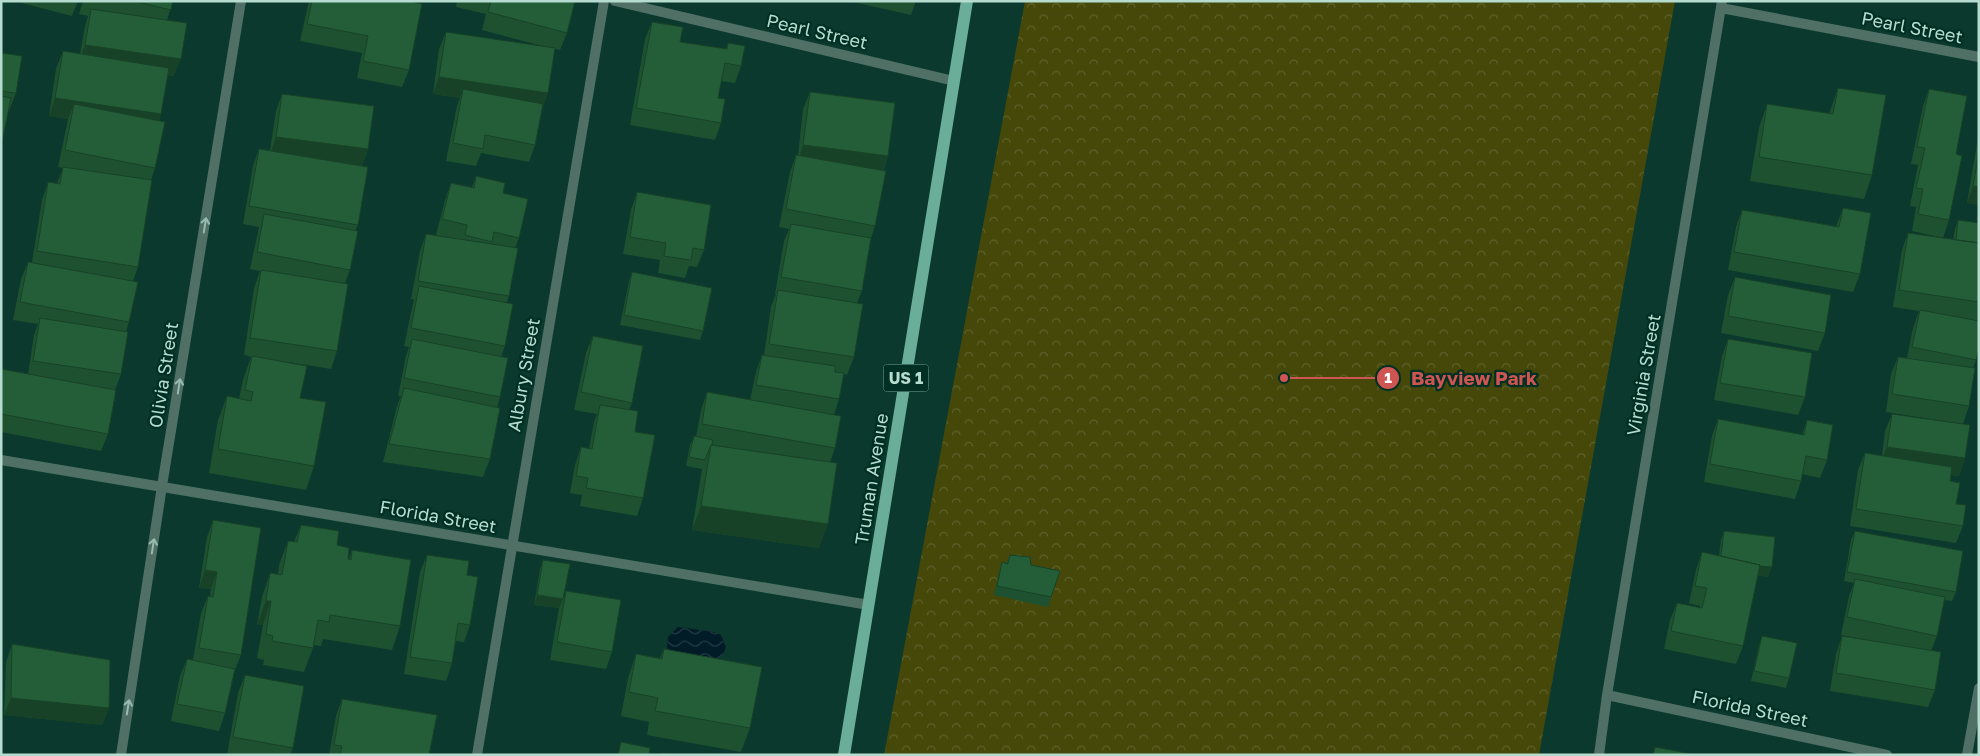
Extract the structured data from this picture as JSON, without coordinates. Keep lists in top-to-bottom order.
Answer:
{
  "streets": {
    "main road": ["US 1", "Truman Avenue"],
    "street": [
      "Pearl Street",
      "Olivia Street",
      "Albury Street",
      "Virginia Street",
      "Florida Street"
    ]
  },
  "crossings": [
    ["Pearl Street", "Virginia Street"],
    ["Pearl Street", "Truman Avenue"],
    ["Olivia Street", "Florida Street"],
    ["Albury Street", "Florida Street"],
    ["Virginia Street", "Florida Street"],
    ["Truman Avenue", "Florida Street"]
  ],
  "one_way": ["Olivia Street"],
  "places": ["Bayview Park"]
}
